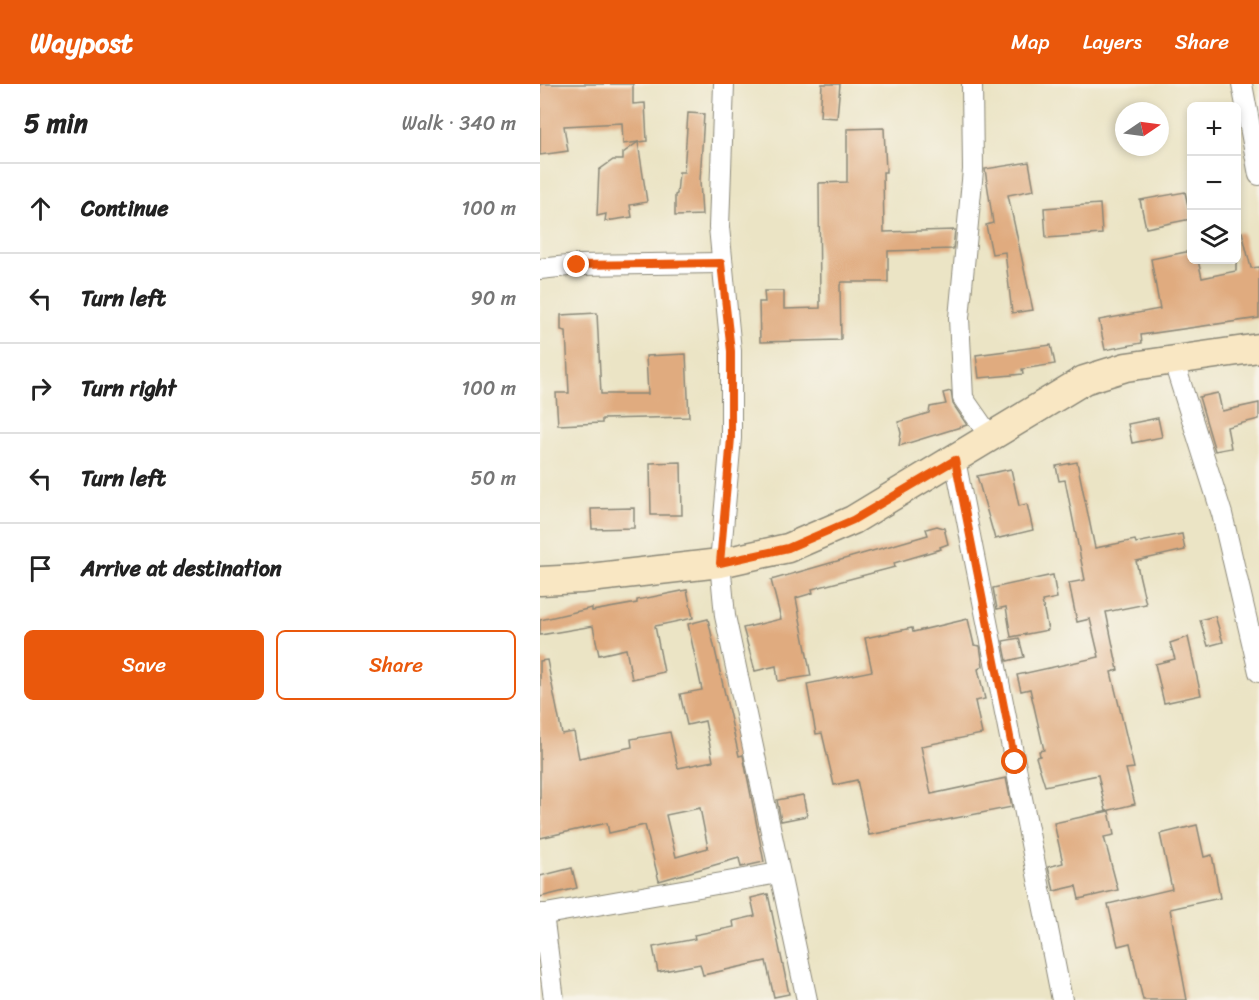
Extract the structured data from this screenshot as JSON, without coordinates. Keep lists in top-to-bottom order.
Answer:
{
  "north": "right",
  "page": {
    "header": "Waypost",
    "nav": ["Map", "Layers", "Share"],
    "heading": ["5 min", "Walk · 340 m"],
    "map_buttons": ["+", "−"],
    "list": [
      ["Continue", "100 m"],
      ["Turn left", "90 m"],
      ["Turn right", "100 m"],
      ["Turn left", "50 m"],
      "Arrive at destination"
    ],
    "buttons": ["Save", "Share"]
  }
}
